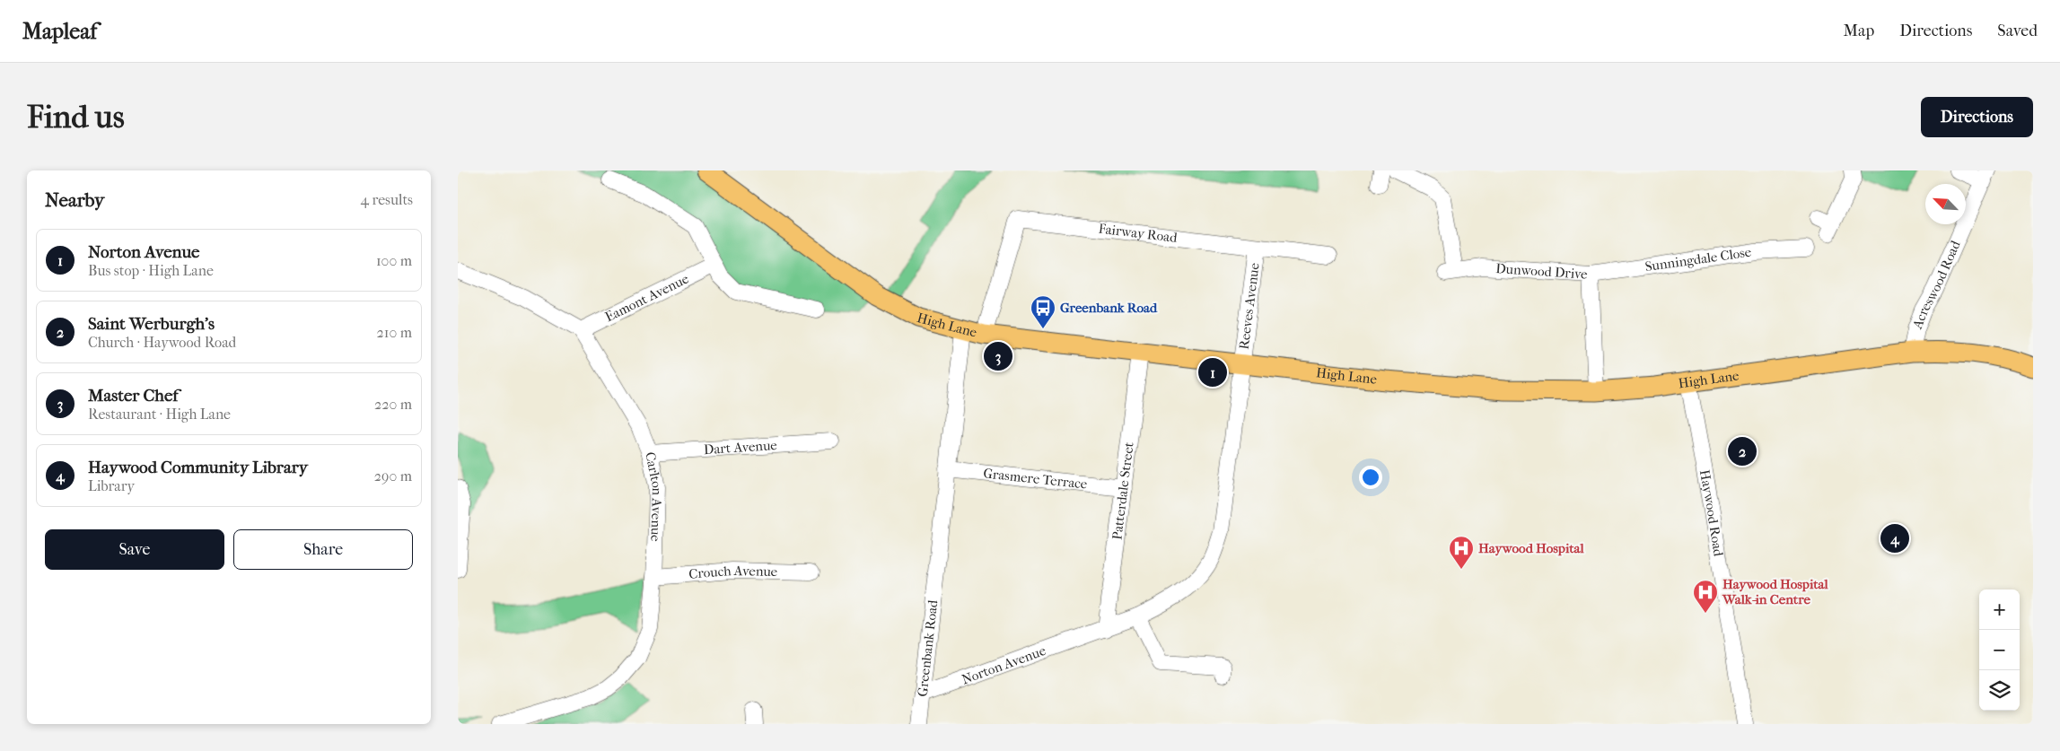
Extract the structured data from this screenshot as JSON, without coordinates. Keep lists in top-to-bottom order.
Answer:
{
  "streets": {
    "main road": ["High Lane"],
    "street": [
      "Fairway Road",
      "Sunningdale Close",
      "Dunwood Drive",
      "Acreswood Road",
      "Eamont Avenue",
      "Reeves Avenue",
      "Dart Avenue",
      "Grasmere Terrace",
      "Patterdale Street",
      "Carlton Avenue",
      "Haywood Road",
      "Crouch Avenue",
      "Greenbank Road",
      "Norton Avenue"
    ]
  },
  "crossings": [
    ["Fairway Road", "Reeves Avenue"],
    ["Fairway Road", "High Lane"],
    ["Sunningdale Close", "Dunwood Drive"],
    ["Dunwood Drive", "High Lane"],
    ["Acreswood Road", "High Lane"],
    ["Eamont Avenue", "Carlton Avenue"],
    ["Reeves Avenue", "High Lane"],
    ["Reeves Avenue", "Norton Avenue"],
    ["High Lane", "Patterdale Street"],
    ["High Lane", "Haywood Road"],
    ["High Lane", "Greenbank Road"],
    ["High Lane", "Norton Avenue"],
    ["Dart Avenue", "Carlton Avenue"],
    ["Grasmere Terrace", "Patterdale Street"],
    ["Grasmere Terrace", "Greenbank Road"],
    ["Patterdale Street", "Norton Avenue"],
    ["Carlton Avenue", "Crouch Avenue"],
    ["Greenbank Road", "Norton Avenue"]
  ],
  "places": {
    "bus stop": ["Greenbank Road"],
    "hospital": ["Haywood Hospital", "Haywood Hospital Walk-in Centre"]
  },
  "north": "top left",
  "page": {
    "header": "Mapleaf",
    "nav": ["Map", "Directions", "Saved"],
    "buttons": [
      "Directions",
      ["Save", "Share"]
    ],
    "title": "Find us",
    "heading": ["Nearby", "4 results"],
    "list": [
      {
        "mark": "1",
        "name": "Norton Avenue",
        "note": "Bus stop · High Lane",
        "value": "100 m"
      },
      {
        "mark": "2",
        "name": "Saint Werburgh's",
        "note": "Church · Haywood Road",
        "value": "210 m"
      },
      {
        "mark": "3",
        "name": "Master Chef",
        "note": "Restaurant · High Lane",
        "value": "220 m"
      },
      {
        "mark": "4",
        "name": "Haywood Community Library",
        "note": "Library",
        "value": "290 m"
      }
    ],
    "pins": [
      "3",
      "1",
      "2",
      "4"
    ],
    "map_buttons": ["+", "−"]
  }
}
